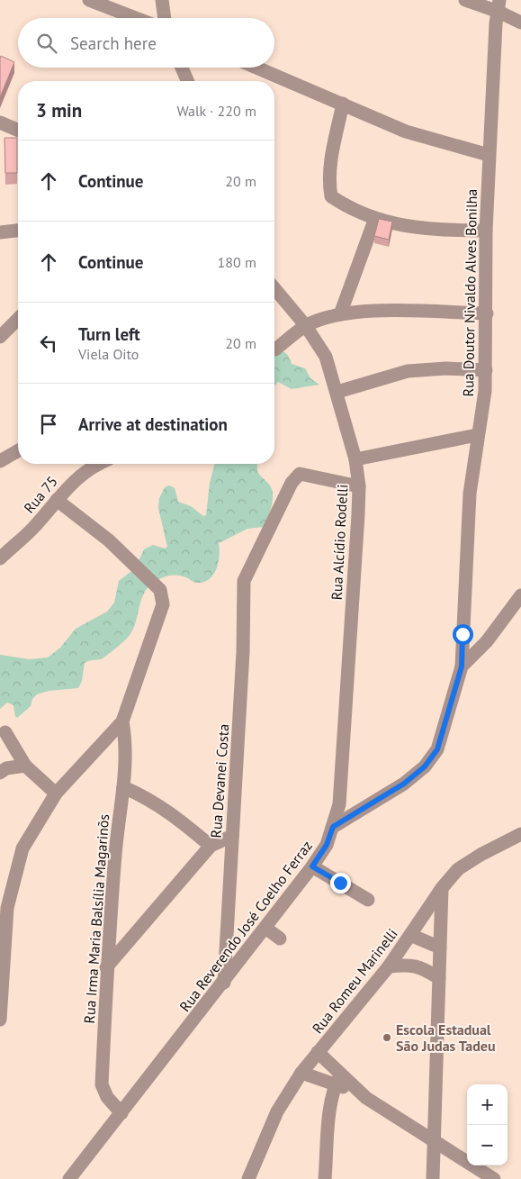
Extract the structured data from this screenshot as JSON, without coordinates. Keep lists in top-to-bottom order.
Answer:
{
  "streets": {
    "street": [
      "Rua Doutor Nivaldo Alves Bonilha",
      "Rua 75",
      "Rua Alcídio Rodelli",
      "Rua Devanei Costa",
      "Rua Irma Maria Balsília Magarinõs",
      "Rua Reverendo José Coelho Ferraz",
      "Rua Romeu Marinelli"
    ]
  },
  "crossings": [
    ["Rua Alcídio Rodelli", "Rua Devanei Costa"],
    ["Rua Alcídio Rodelli", "Rua Reverendo José Coelho Ferraz"],
    ["Rua Devanei Costa", "Rua Reverendo José Coelho Ferraz"],
    ["Rua Irma Maria Balsília Magarinõs", "Rua Reverendo José Coelho Ferraz"]
  ],
  "places": ["Escola Estadual São Judas Tadeu"],
  "page": {
    "search": "Search here",
    "heading": ["3 min", "Walk · 220 m"],
    "list": [
      ["Continue", "20 m"],
      ["Continue", "180 m"],
      ["Turn left", "Viela Oito", "20 m"],
      "Arrive at destination"
    ],
    "map_buttons": ["+", "−"]
  }
}
